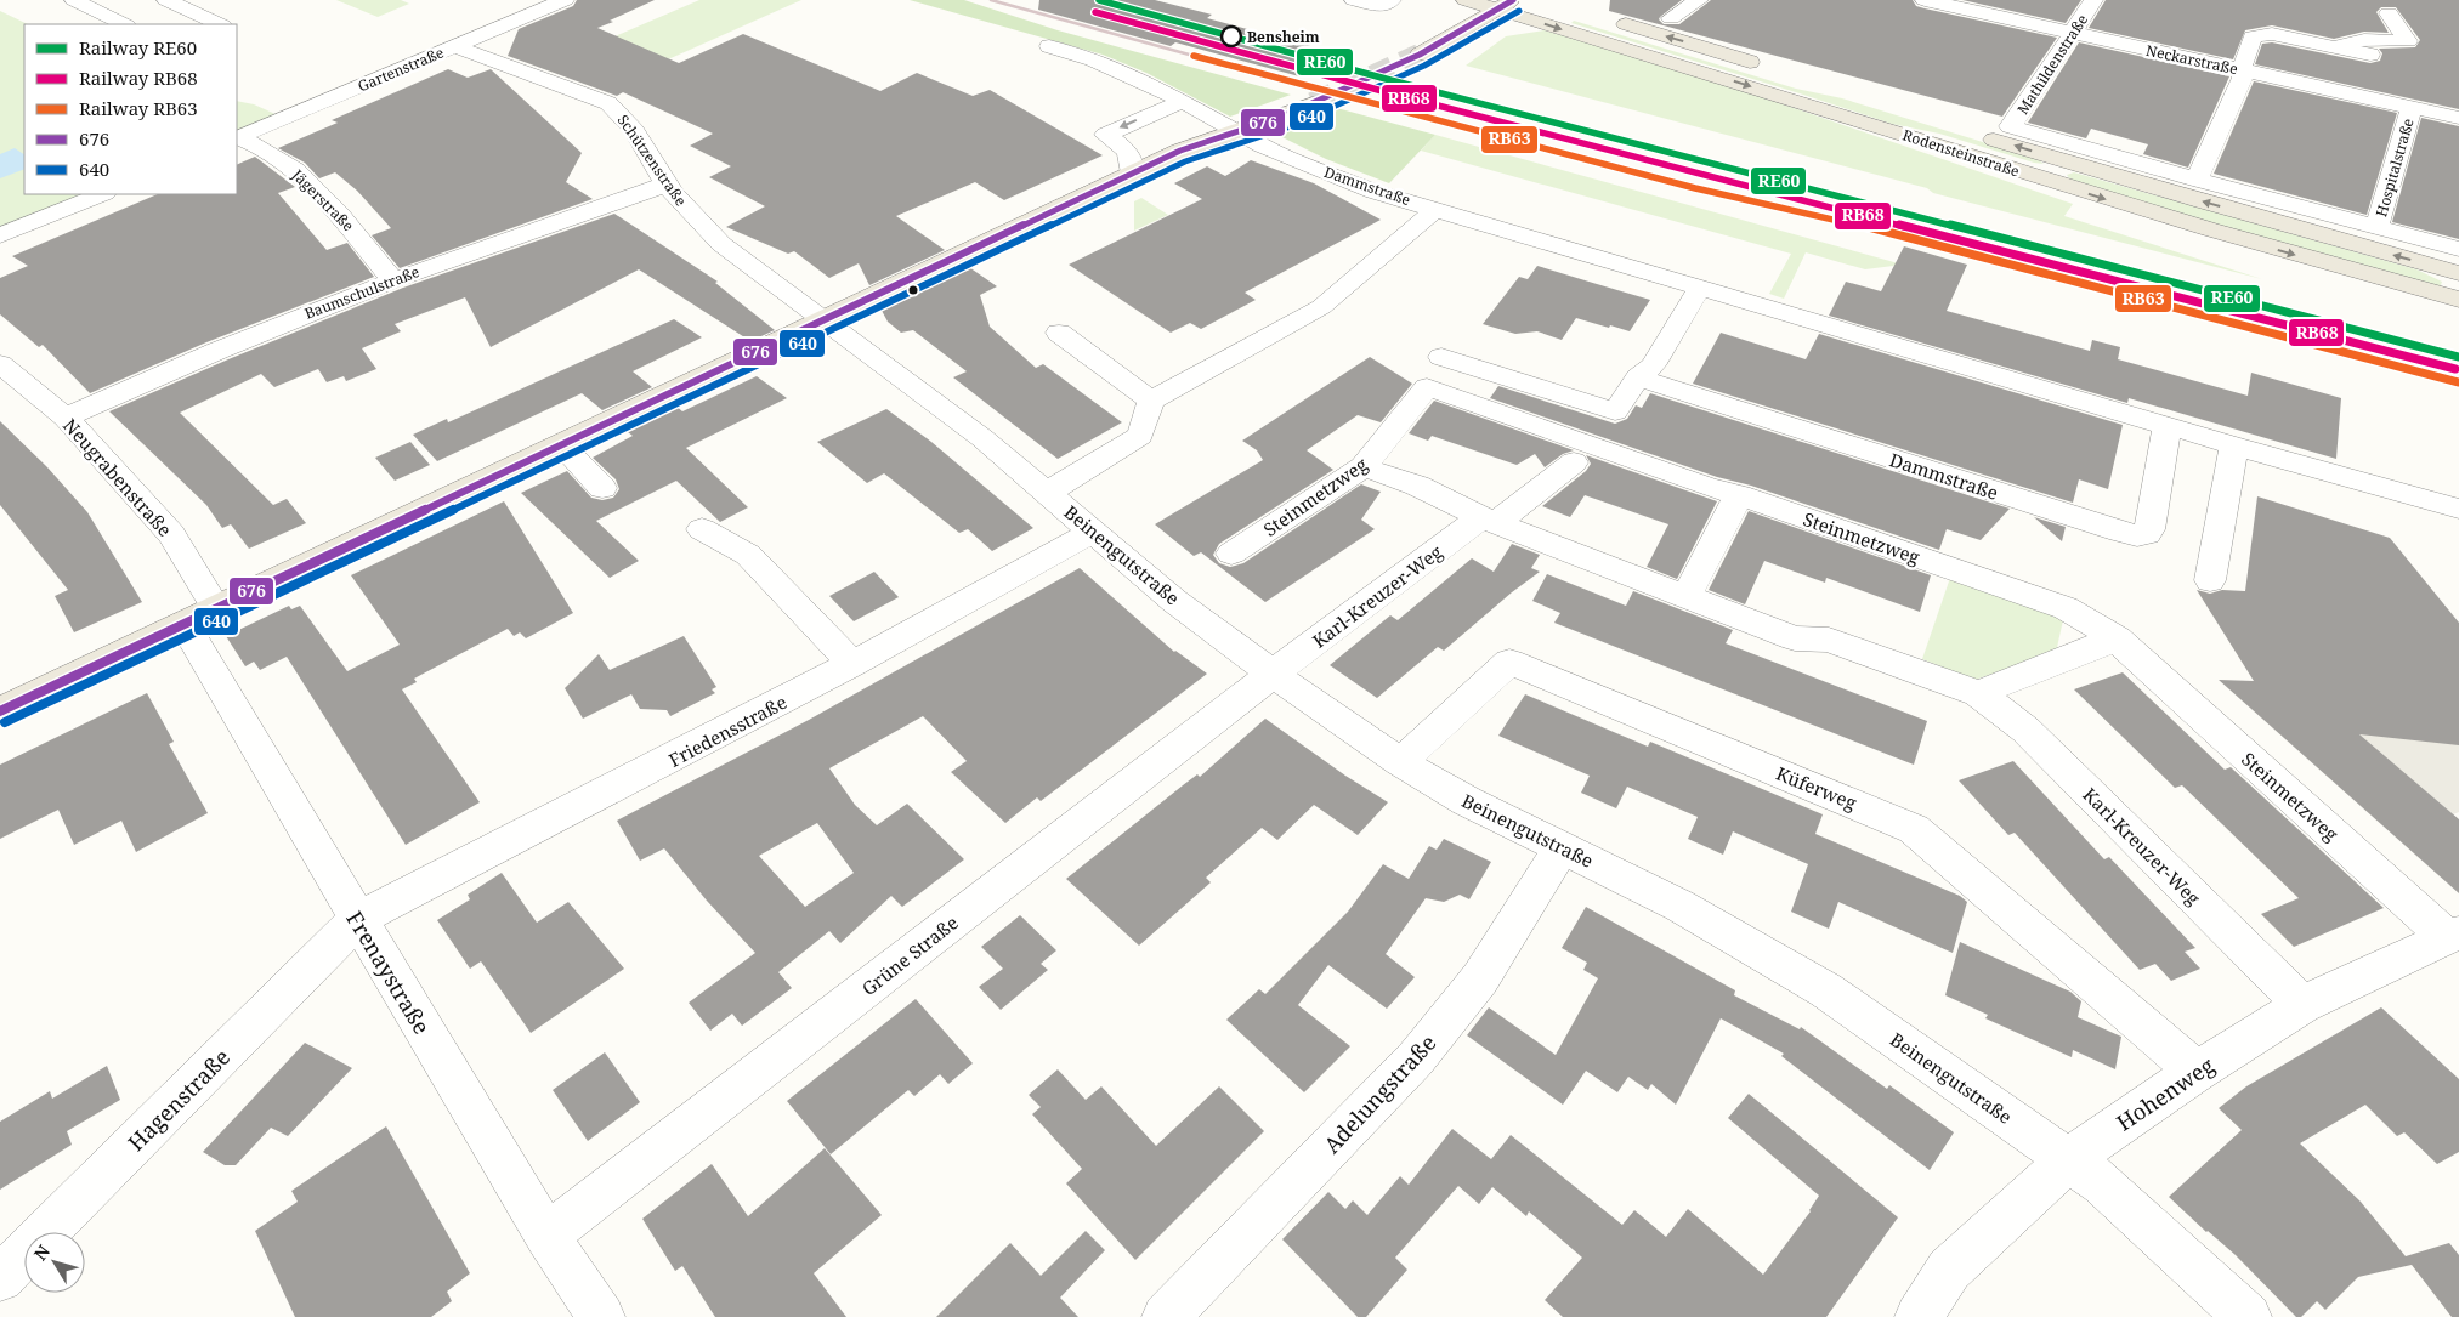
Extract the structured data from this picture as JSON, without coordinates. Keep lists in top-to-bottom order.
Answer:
{
  "streets": {
    "main road": ["Rodensteinstraße"],
    "street": [
      "Neckarstraße",
      "Mathildenstraße",
      "Gartenstraße",
      "Schützenstraße",
      "Hospitalstraße",
      "Dammstraße",
      "Jägerstraße",
      "Baumschulstraße",
      "Neugrabenstraße",
      "Steinmetzweg",
      "Beinengutstraße",
      "Karl-Kreuzer-Weg",
      "Friedensstraße",
      "Küferweg",
      "Grüne Straße",
      "Frenaystraße",
      "Adelungstraße",
      "Hohenweg",
      "Hagenstraße"
    ]
  },
  "crossings": [
    ["Neckarstraße", "Mathildenstraße"],
    ["Neckarstraße", "Hospitalstraße"],
    ["Gartenstraße", "Schützenstraße"],
    ["Gartenstraße", "Jägerstraße"],
    ["Schützenstraße", "Baumschulstraße"],
    ["Schützenstraße", "Beinengutstraße"],
    ["Jägerstraße", "Baumschulstraße"],
    ["Baumschulstraße", "Neugrabenstraße"],
    ["Neugrabenstraße", "Frenaystraße"],
    ["Steinmetzweg", "Karl-Kreuzer-Weg"],
    ["Steinmetzweg", "Hohenweg"],
    ["Beinengutstraße", "Karl-Kreuzer-Weg"],
    ["Beinengutstraße", "Friedensstraße"],
    ["Beinengutstraße", "Küferweg"],
    ["Beinengutstraße", "Grüne Straße"],
    ["Beinengutstraße", "Adelungstraße"],
    ["Beinengutstraße", "Hohenweg"],
    ["Karl-Kreuzer-Weg", "Grüne Straße"],
    ["Karl-Kreuzer-Weg", "Hohenweg"],
    ["Friedensstraße", "Frenaystraße"],
    ["Friedensstraße", "Hagenstraße"],
    ["Küferweg", "Hohenweg"],
    ["Grüne Straße", "Frenaystraße"],
    ["Frenaystraße", "Hagenstraße"]
  ],
  "places": ["Bensheim"],
  "lines": [
    "rail line RE60",
    "transit line 676",
    "transit line 640",
    "rail line RB68",
    "rail line RB63"
  ],
  "legend": [
    "Railway RE60",
    "Railway RB68",
    "Railway RB63",
    "676",
    "640"
  ],
  "north": "top left"
}
